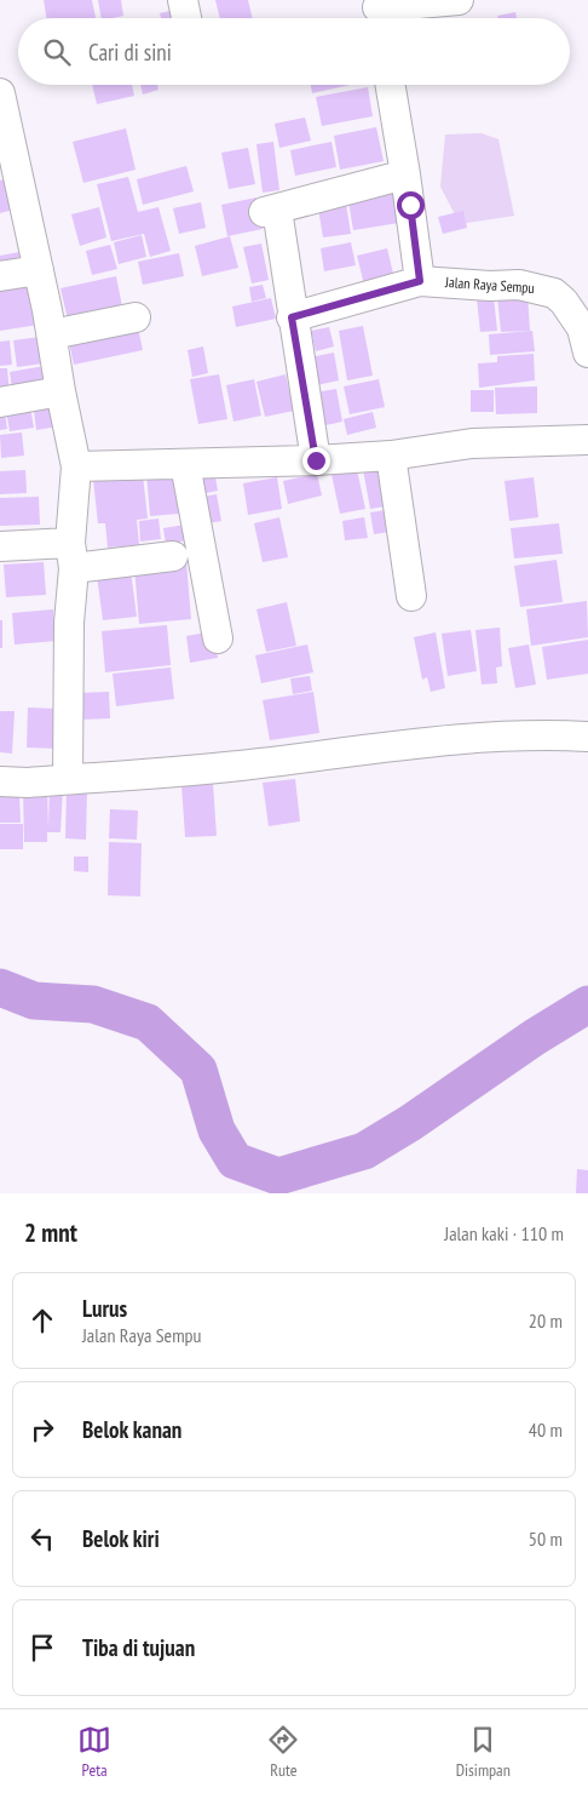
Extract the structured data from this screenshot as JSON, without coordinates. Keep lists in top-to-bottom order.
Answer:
{
  "streets": {
    "street": ["Jalan Raya Sempu"]
  },
  "page": {
    "search": "Cari di sini",
    "heading": ["2 mnt", "Jalan kaki · 110 m"],
    "list": [
      ["Lurus", "Jalan Raya Sempu", "20 m"],
      ["Belok kanan", "40 m"],
      ["Belok kiri", "50 m"],
      "Tiba di tujuan"
    ],
    "nav": ["Peta", "Rute", "Disimpan"]
  }
}
